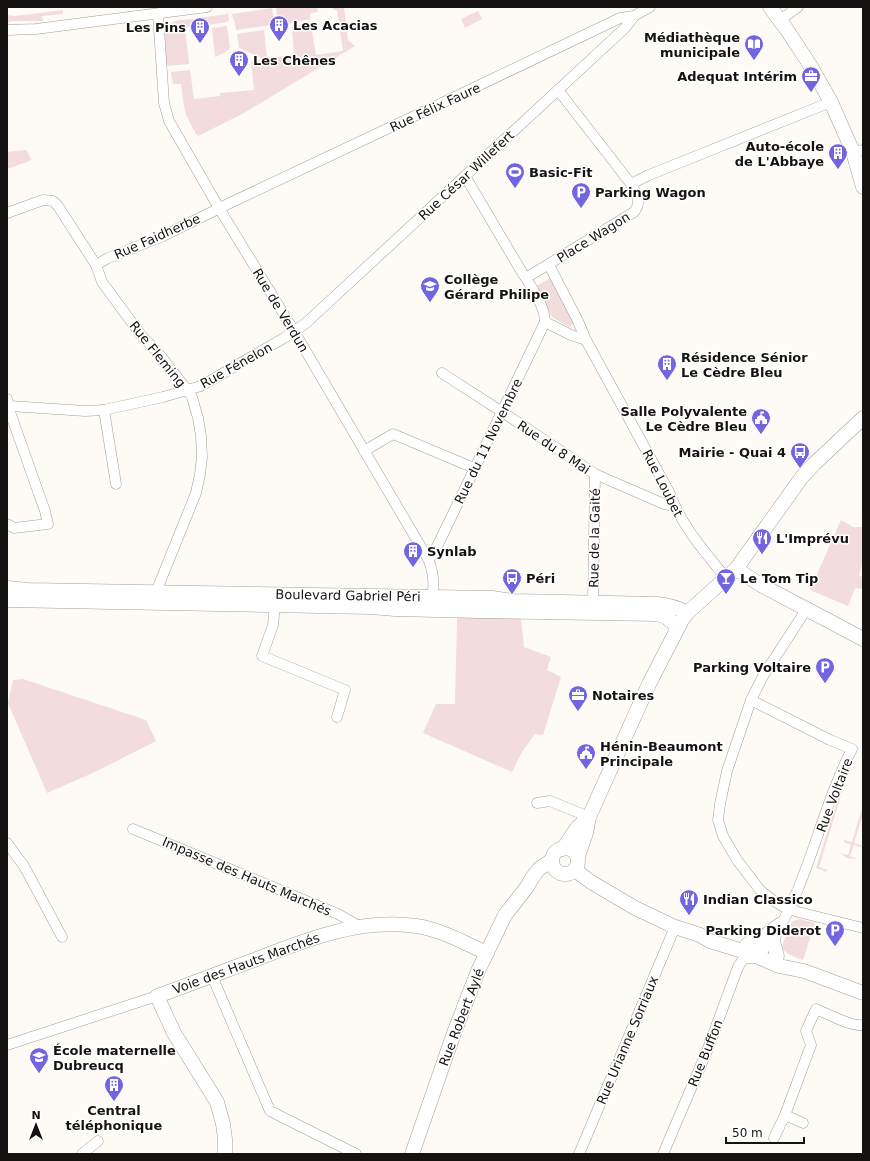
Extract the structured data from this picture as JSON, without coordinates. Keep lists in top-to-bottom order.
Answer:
{
  "streets": {
    "main road": ["Boulevard Gabriel Péri", "Voie des Hauts Marchés", "Rue Robert Aylé"],
    "street": [
      "Rue Félix Faure",
      "Rue César Willefert",
      "Rue Faidherbe",
      "Place Wagon",
      "Rue de Verdun",
      "Rue Fleming",
      "Rue Fénelon",
      "Rue du 11 Novembre",
      "Rue du 8 Mai",
      "Rue Loubet",
      "Rue de la Gaité",
      "Rue Voltaire",
      "Impasse des Hauts Marchés",
      "Rue Urianne Sorriaux",
      "Rue Buffon"
    ]
  },
  "crossings": [
    ["Rue Félix Faure", "Rue César Willefert"],
    ["Rue Félix Faure", "Rue Faidherbe"],
    ["Rue Félix Faure", "Rue de Verdun"],
    ["Rue César Willefert", "Place Wagon"],
    ["Rue César Willefert", "Rue de Verdun"],
    ["Rue César Willefert", "Rue Fénelon"],
    ["Rue Faidherbe", "Rue de Verdun"],
    ["Rue Faidherbe", "Rue Fleming"],
    ["Place Wagon", "Rue Loubet"],
    ["Rue de Verdun", "Rue Fénelon"],
    ["Rue de Verdun", "Rue du 11 Novembre"],
    ["Rue de Verdun", "Boulevard Gabriel Péri"],
    ["Rue Fleming", "Rue Fénelon"],
    ["Rue Fleming", "Boulevard Gabriel Péri"],
    ["Rue du 11 Novembre", "Rue du 8 Mai"],
    ["Rue du 8 Mai", "Rue Loubet"],
    ["Rue du 8 Mai", "Rue de la Gaité"],
    ["Rue de la Gaité", "Boulevard Gabriel Péri"],
    ["Rue Voltaire", "Rue Buffon"],
    ["Impasse des Hauts Marchés", "Voie des Hauts Marchés"],
    ["Voie des Hauts Marchés", "Rue Robert Aylé"]
  ],
  "places": {
    "building": [
      "Les Acacias",
      "Les Pins",
      "Les Chênes",
      "Auto-école de L'Abbaye",
      "Résidence Sénior Le Cèdre Bleu",
      "Synlab",
      "Central téléphonique"
    ],
    "library": ["Médiathèque municipale"],
    "office": ["Adequat Intérim", "Notaires"],
    "sports": ["Basic-Fit"],
    "parking": ["Parking Wagon", "Parking Voltaire", "Parking Diderot"],
    "school or university": ["Collège Gérard Philipe", "École maternelle Dubreucq"],
    "public building": ["Salle Polyvalente Le Cèdre Bleu", "Hénin-Beaumont Principale"],
    "bus stop": ["Mairie - Quai 4", "Péri"],
    "restaurant": ["L'Imprévu", "Indian Classico"],
    "bar": ["Le Tom Tip"]
  },
  "scale_bar": "50 m",
  "north": "top"
}
